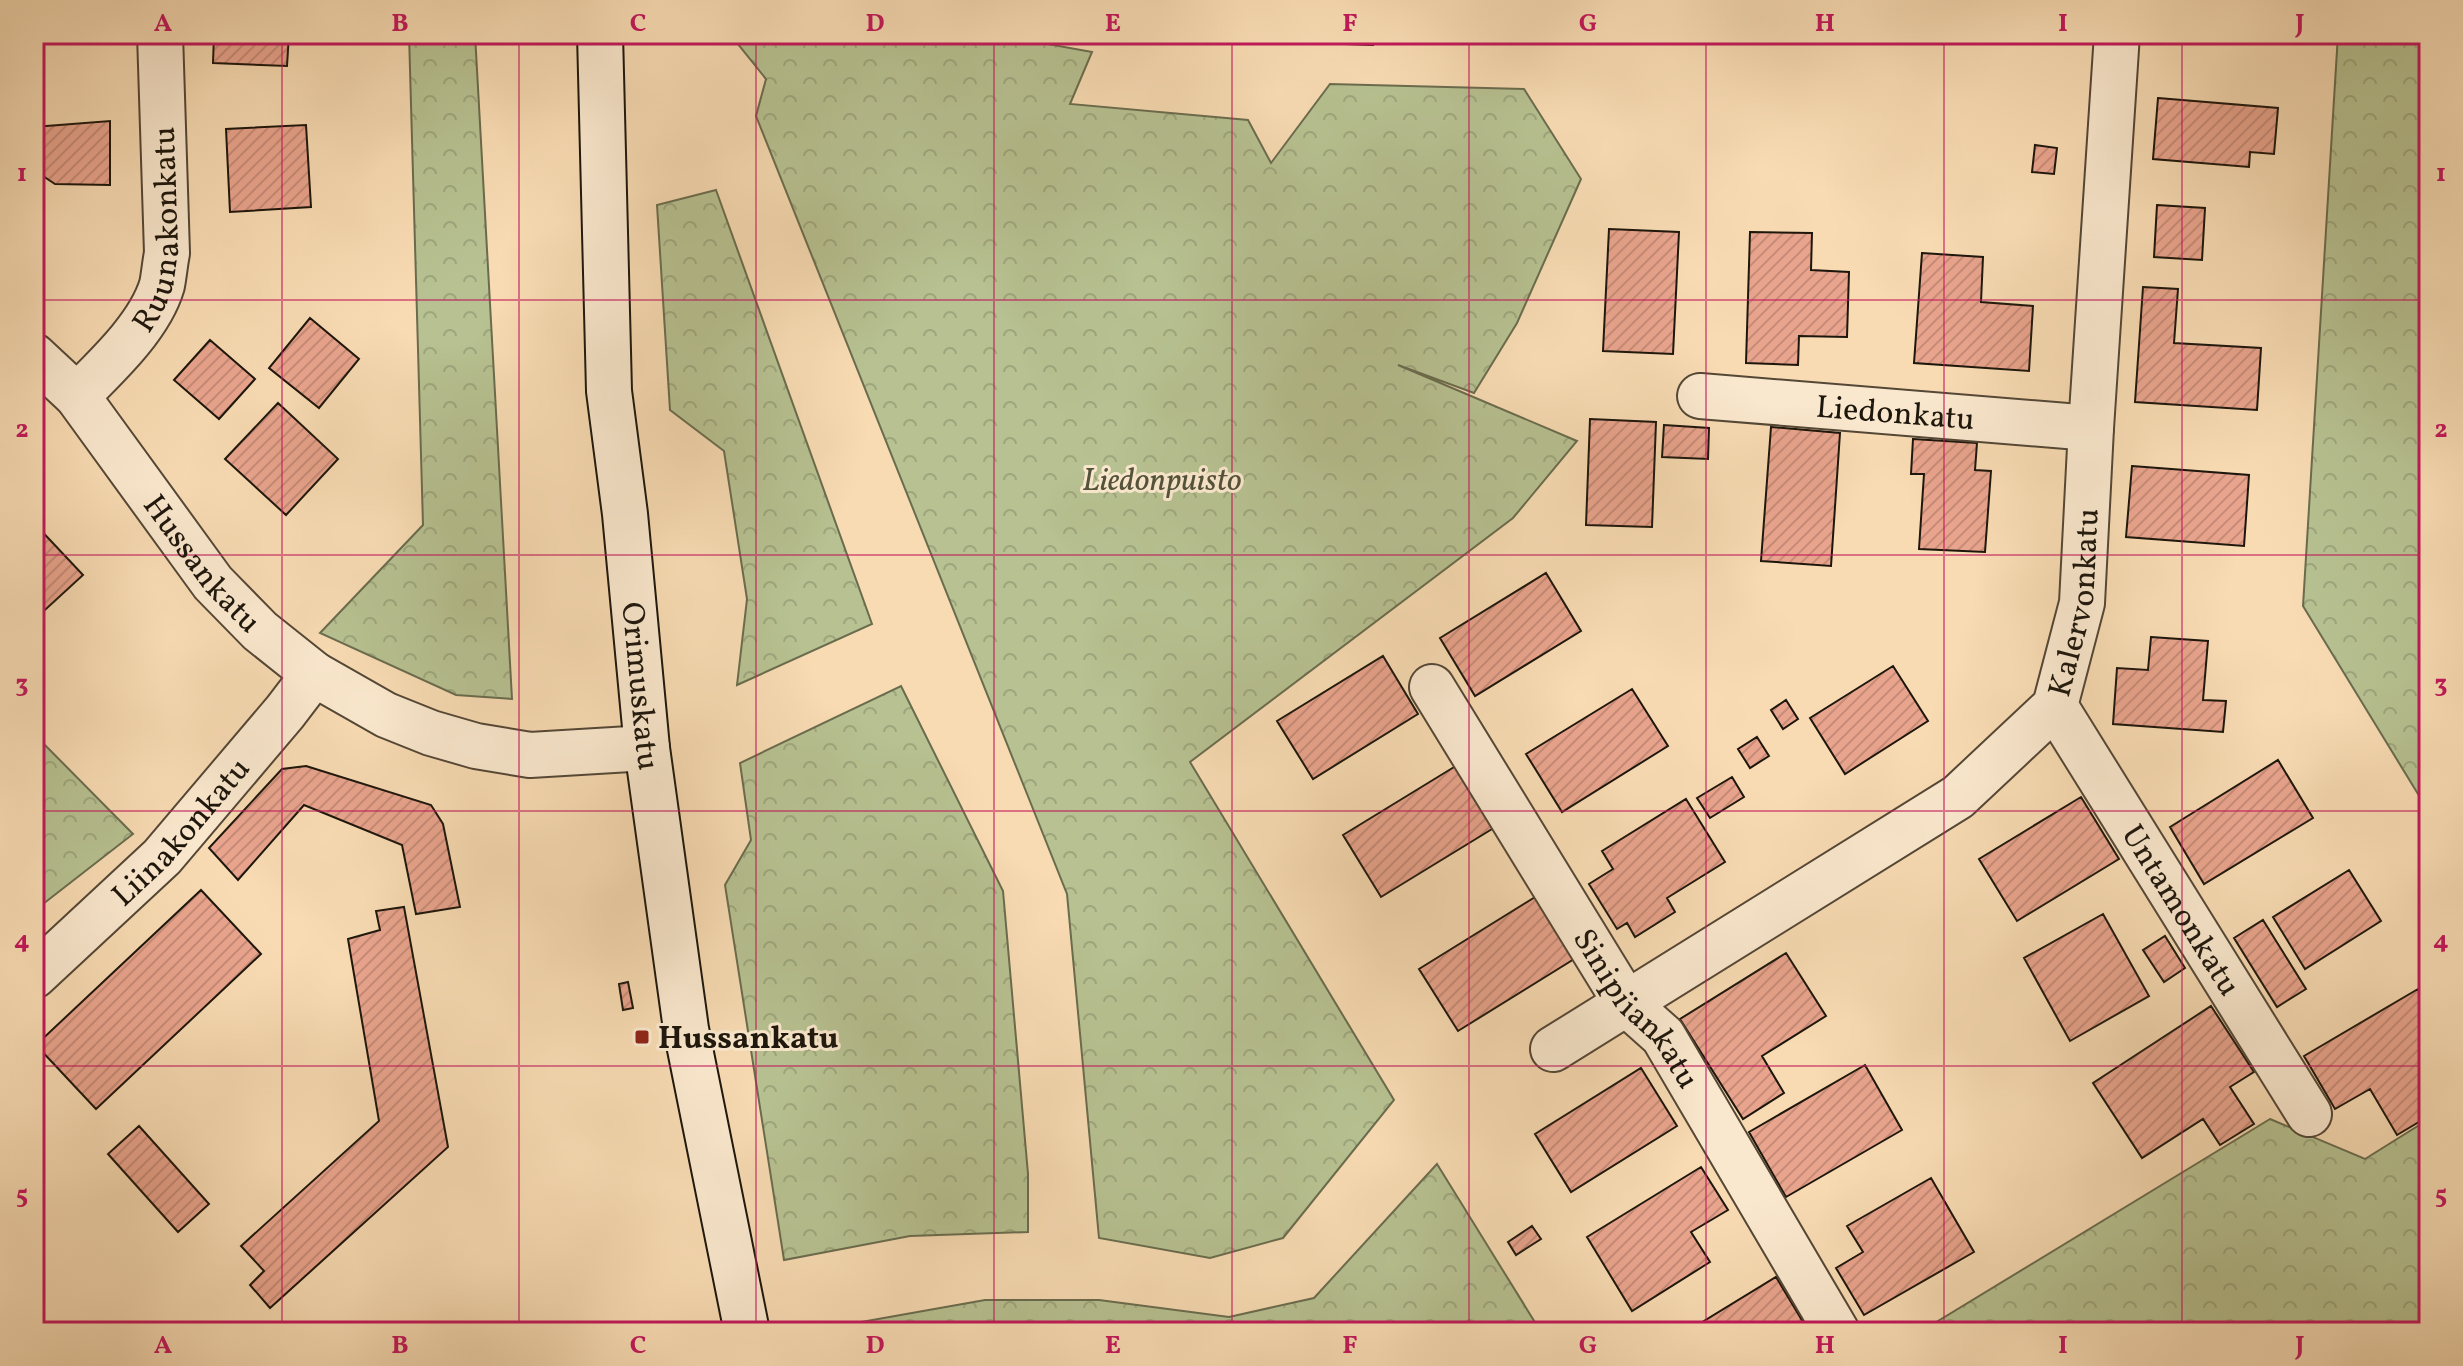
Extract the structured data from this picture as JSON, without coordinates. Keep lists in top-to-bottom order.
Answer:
{
  "streets": {
    "street": [
      "Ruunakonkatu",
      "Liedonkatu",
      "Hussankatu",
      "Kalervonkatu",
      "Orimuskatu",
      "Liinakonkatu",
      "Untamonkatu",
      "Sinipiiankatu"
    ]
  },
  "crossings": [
    ["Ruunakonkatu", "Hussankatu"],
    ["Liedonkatu", "Kalervonkatu"],
    ["Hussankatu", "Orimuskatu"],
    ["Hussankatu", "Liinakonkatu"],
    ["Kalervonkatu", "Untamonkatu"],
    ["Kalervonkatu", "Sinipiiankatu"]
  ],
  "parks": ["Liedonpuisto"],
  "places": {
    "transit": ["Hussankatu"]
  },
  "grid": {
    "columns": [
      "A",
      "B",
      "C",
      "D",
      "E",
      "F",
      "G",
      "H",
      "I",
      "J"
    ],
    "rows": [
      "1",
      "2",
      "3",
      "4",
      "5"
    ]
  }
}
